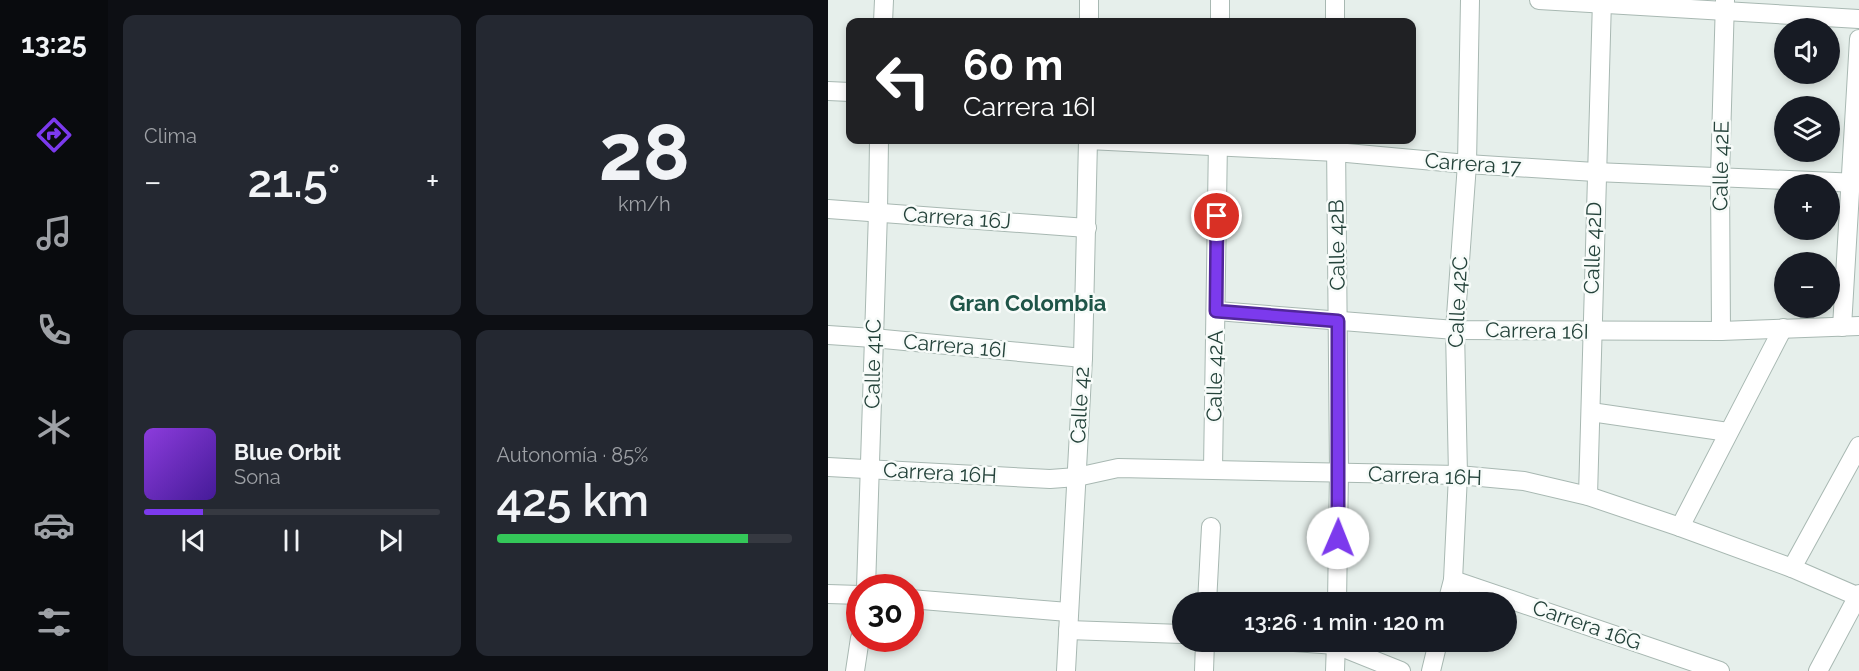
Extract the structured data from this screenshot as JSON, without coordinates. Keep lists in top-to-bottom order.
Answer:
{
  "streets": {
    "street": [
      "Carrera 17",
      "Calle 42E",
      "Carrera 16J",
      "Calle 42B",
      "Calle 42D",
      "Calle 42C",
      "Carrera 16I",
      "Calle 41C",
      "Calle 42A",
      "Calle 42",
      "Carrera 16H",
      "Carrera 16G"
    ]
  },
  "crossings": [
    ["Carrera 17", "Calle 42E"],
    ["Carrera 17", "Calle 42B"],
    ["Carrera 17", "Calle 42D"],
    ["Carrera 17", "Calle 42C"],
    ["Calle 42E", "Carrera 16I"],
    ["Carrera 16J", "Calle 41C"],
    ["Carrera 16J", "Calle 42"],
    ["Calle 42B", "Carrera 16I"],
    ["Calle 42B", "Carrera 16H"],
    ["Calle 42D", "Carrera 16I"],
    ["Calle 42D", "Carrera 16H"],
    ["Calle 42C", "Carrera 16I"],
    ["Calle 42C", "Carrera 16H"],
    ["Calle 42C", "Carrera 16G"],
    ["Carrera 16I", "Calle 41C"],
    ["Carrera 16I", "Calle 42A"],
    ["Carrera 16I", "Calle 42"],
    ["Calle 41C", "Carrera 16H"],
    ["Calle 42A", "Carrera 16H"],
    ["Calle 42", "Carrera 16H"]
  ],
  "districts": ["Gran Colombia"],
  "page": {
    "tabs": "13:25",
    "tile": [
      "Clima",
      ["28", "km/h"],
      ["Autonomía · 85%", "425 km"]
    ],
    "map_buttons": ["+", "−"],
    "turn": ["60 m", "Carrera 16I"],
    "heat": ["−", "21.5°", "+"],
    "song": ["Blue Orbit", "Sona"],
    "limit": "30",
    "trip": "13:26 · 1 min · 120 m"
  }
}
